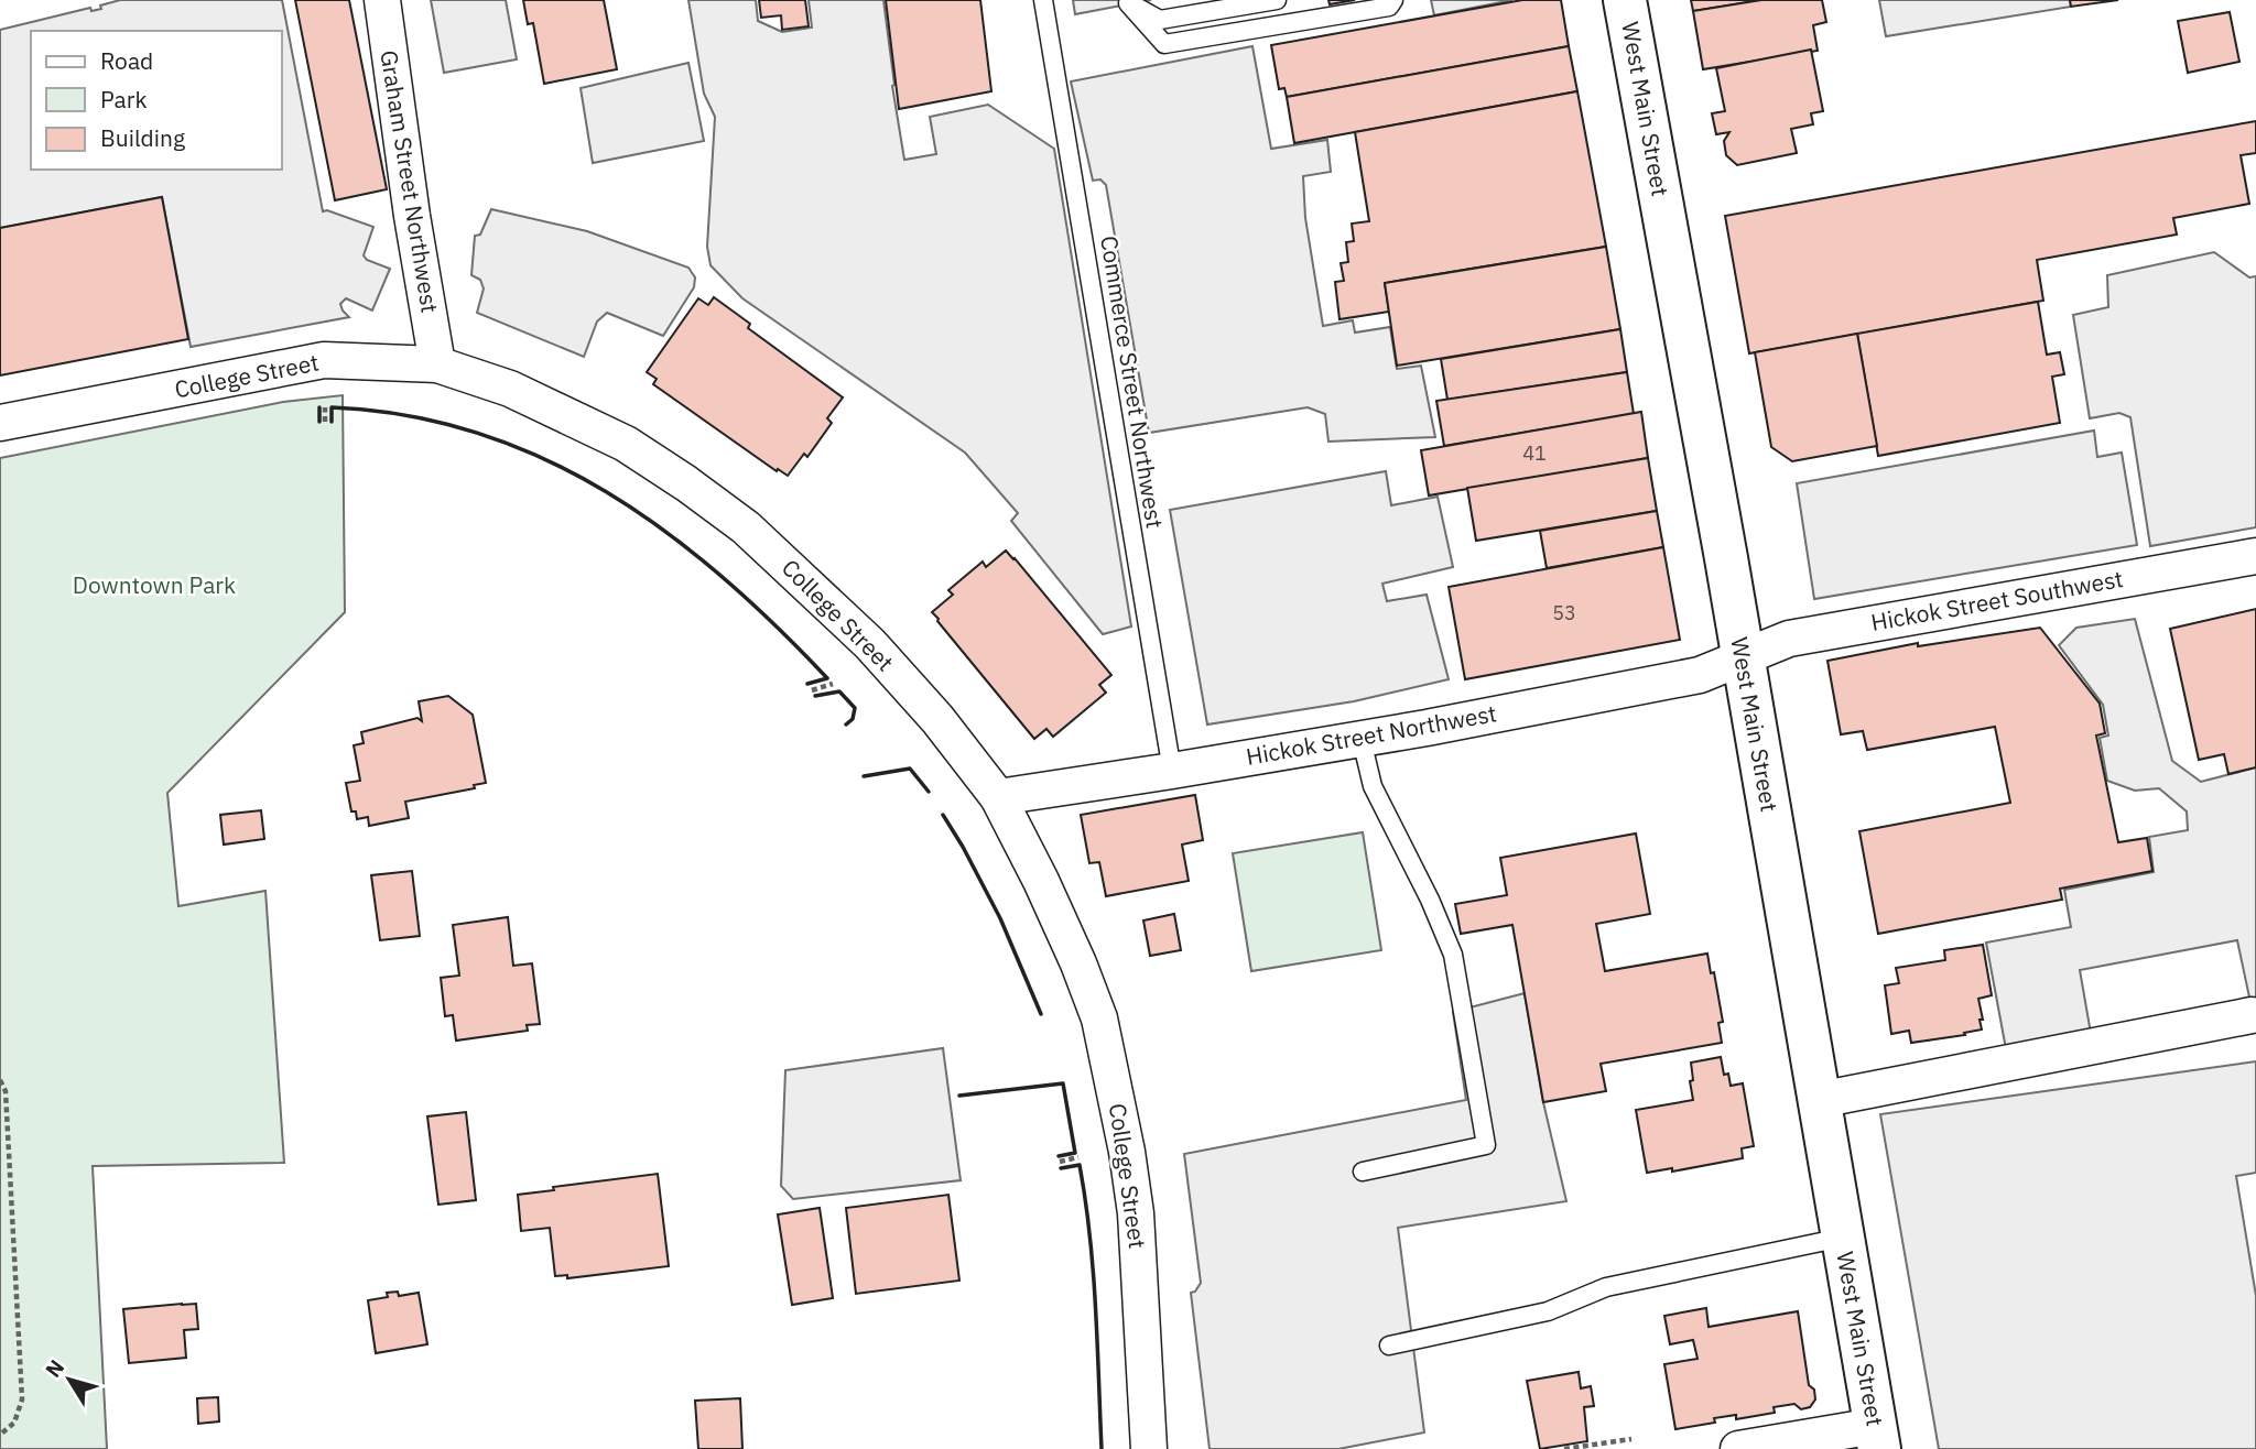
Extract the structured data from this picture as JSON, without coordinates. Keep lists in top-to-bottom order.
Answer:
{
  "streets": {
    "main road": ["West Main Street"],
    "street": [
      "Graham Street Northwest",
      "College Street",
      "Hickok Street Southwest",
      "Hickok Street Northwest"
    ],
    "lane": ["Commerce Street Northwest"]
  },
  "crossings": [
    ["West Main Street", "Hickok Street Southwest"],
    ["West Main Street", "Hickok Street Northwest"],
    ["Graham Street Northwest", "College Street"],
    ["College Street", "Hickok Street Northwest"],
    ["Commerce Street Northwest", "Hickok Street Northwest"],
    ["Hickok Street Southwest", "Hickok Street Northwest"]
  ],
  "parks": ["Downtown Park"],
  "house_numbers": ["41", "53"],
  "legend": ["Road", "Park", "Building"],
  "north": "top left"
}
